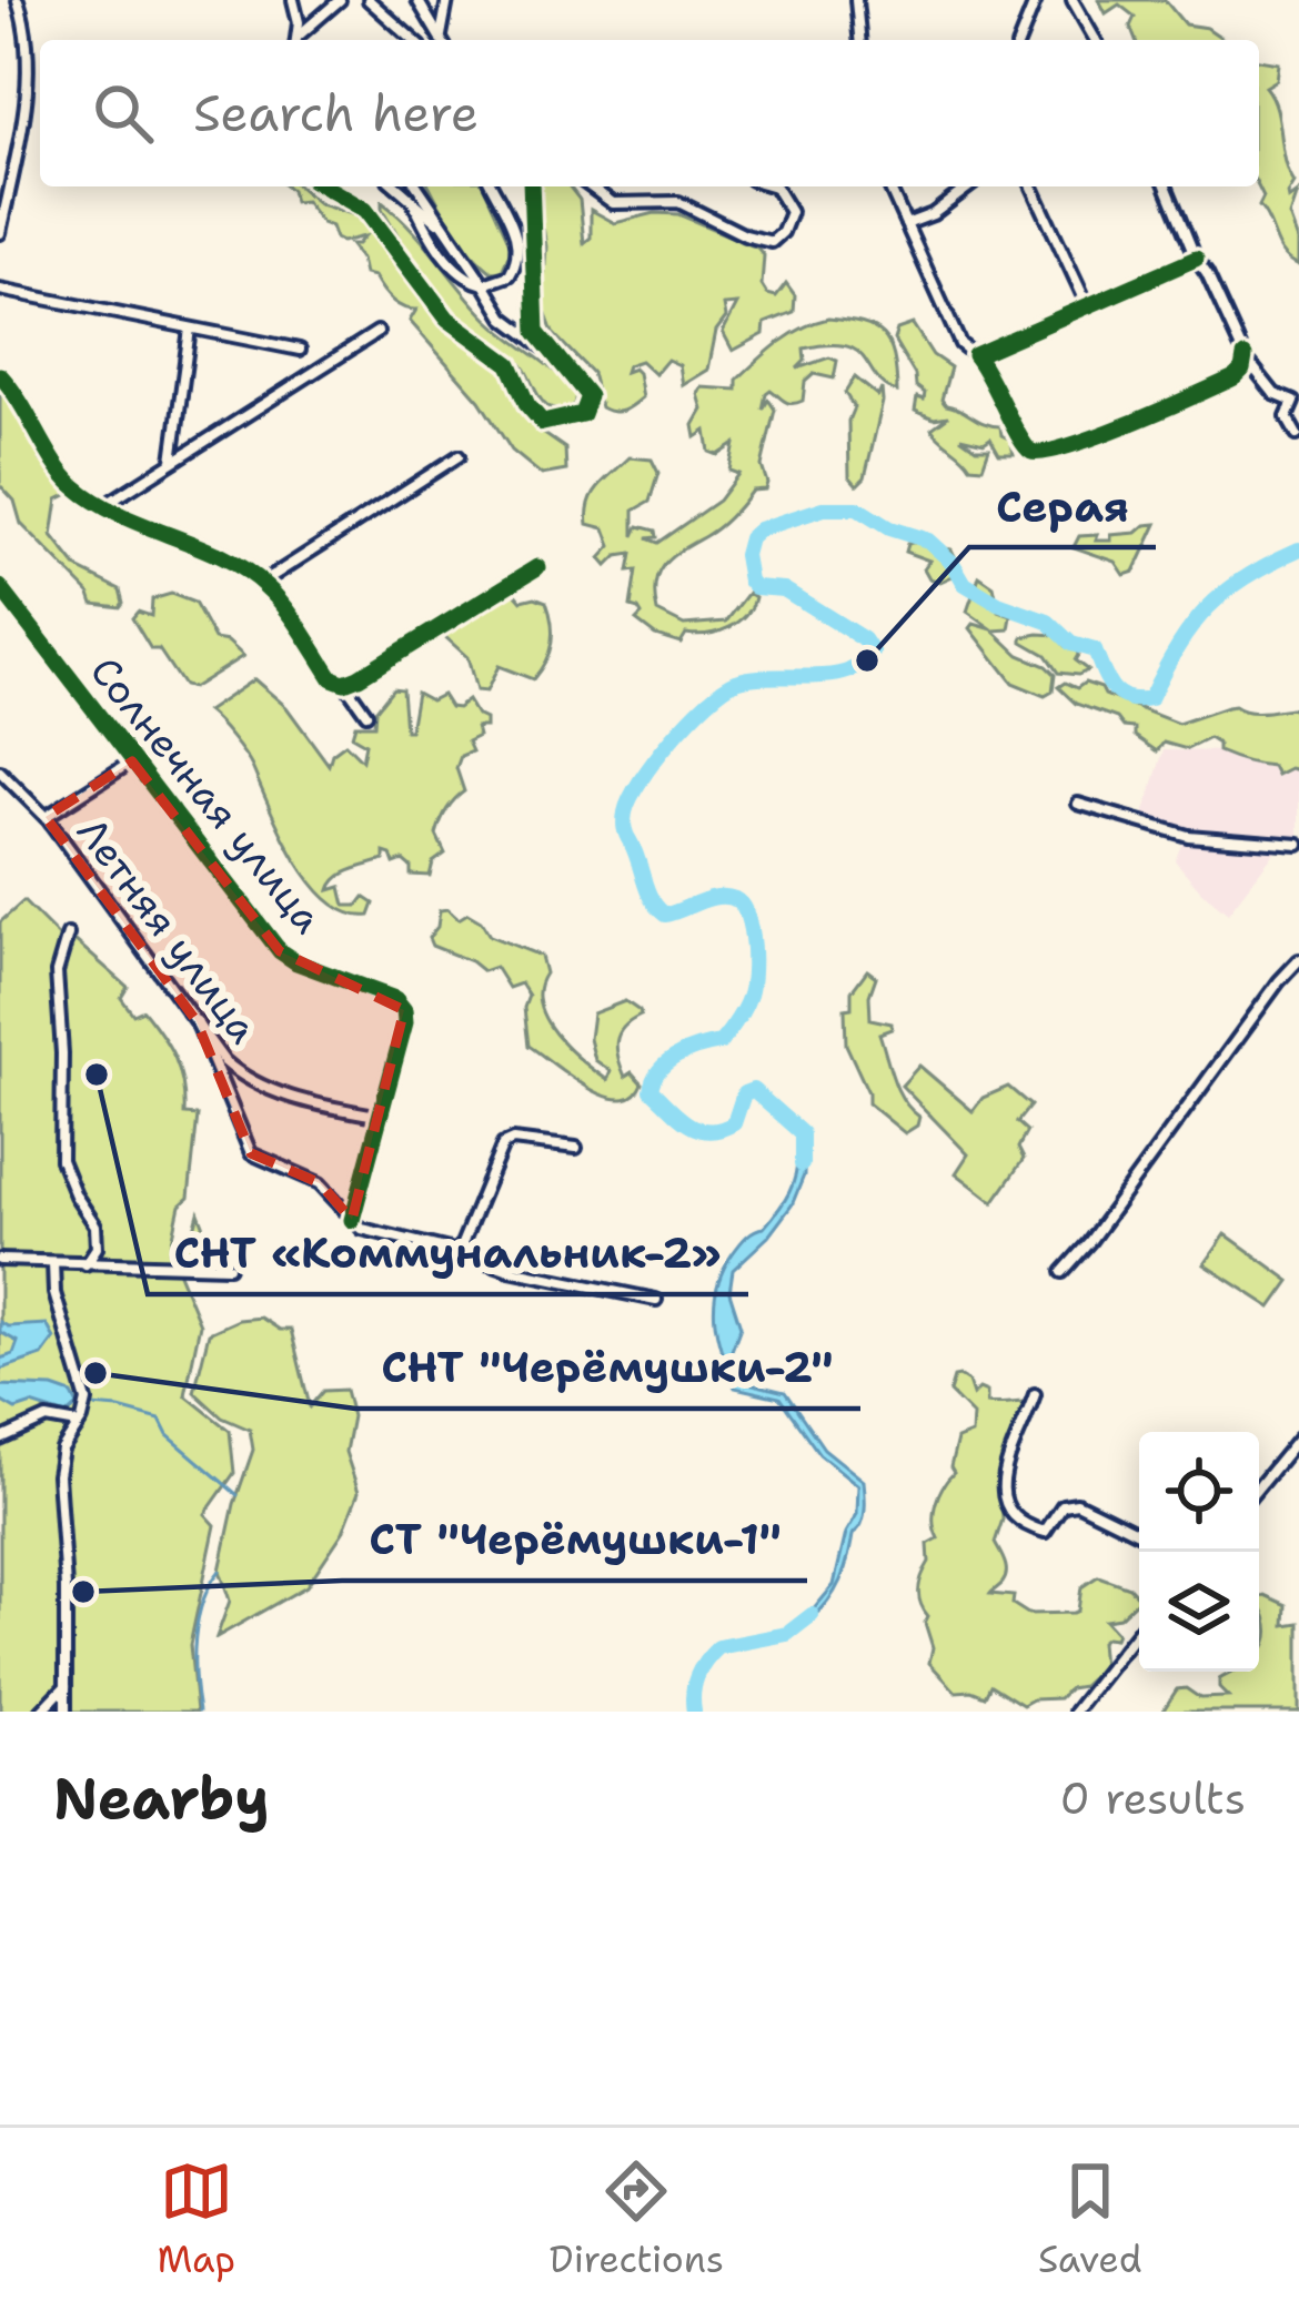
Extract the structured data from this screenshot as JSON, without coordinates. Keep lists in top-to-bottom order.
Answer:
{
  "streets": {
    "street": ["Солнечная улица", "Летняя улица"]
  },
  "crossings": [
    ["Солнечная улица", "Летняя улица"]
  ],
  "places": [
    "Серая",
    "СНТ «Коммунальник-2»",
    "СНТ \"Черёмушки-2\"",
    "СТ \"Черёмушки-1\""
  ],
  "page": {
    "search": "Search here",
    "heading": ["Nearby", "0 results"],
    "nav": ["Map", "Directions", "Saved"]
  }
}
